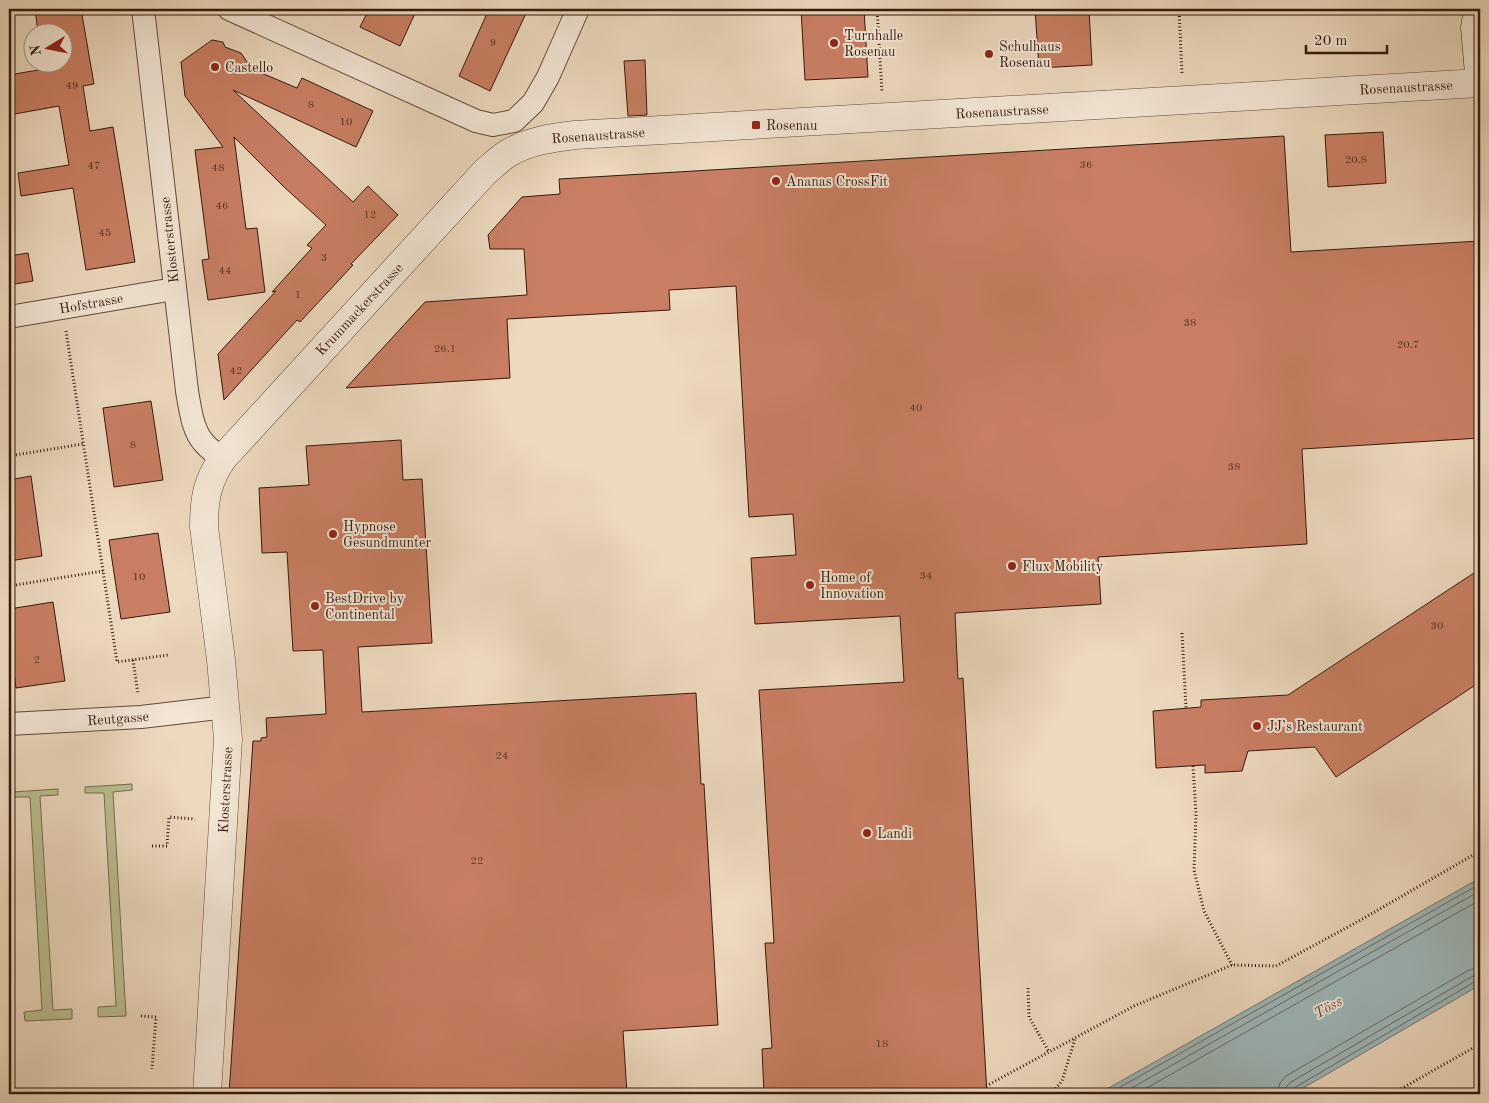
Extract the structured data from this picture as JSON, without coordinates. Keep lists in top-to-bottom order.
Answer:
{
  "streets": {
    "street": [
      "Rosenaustrasse",
      "Klosterstrasse",
      "Hofstrasse",
      "Krummackerstrasse",
      "Reutgasse"
    ]
  },
  "crossings": [
    ["Rosenaustrasse", "Krummackerstrasse"],
    ["Klosterstrasse", "Hofstrasse"],
    ["Klosterstrasse", "Krummackerstrasse"],
    ["Klosterstrasse", "Reutgasse"]
  ],
  "water": ["Töss"],
  "places": {
    "other": [
      "Turnhalle Rosenau",
      "Schulhaus Rosenau",
      "Castello",
      "Ananas CrossFit",
      "Hypnose Gesundmunter",
      "Flux Mobility",
      "Home of Innovation",
      "BestDrive by Continental",
      "JJ’s Restaurant",
      "Landi"
    ],
    "transit": ["Rosenau"]
  },
  "house_numbers": [
    "9",
    "49",
    "8",
    "10",
    "20.8",
    "36",
    "47",
    "48",
    "46",
    "12",
    "45",
    "3",
    "44",
    "1",
    "38",
    "20.7",
    "26.1",
    "42",
    "40",
    "8",
    "38",
    "34",
    "10",
    "30",
    "2",
    "24",
    "22",
    "18"
  ],
  "scale_bar": "20 m",
  "north": "left"
}
